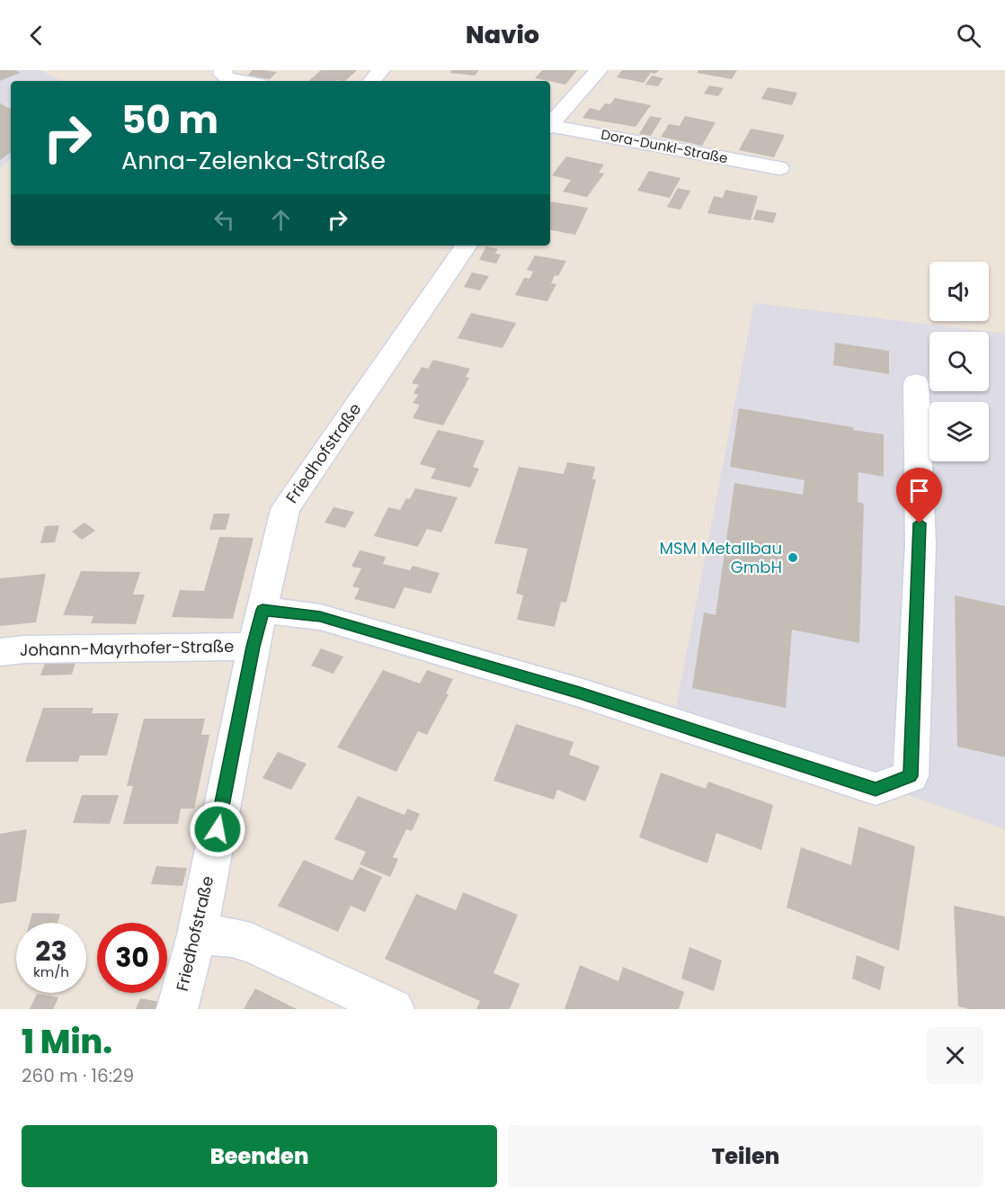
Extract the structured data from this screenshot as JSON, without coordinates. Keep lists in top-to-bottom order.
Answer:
{
  "streets": {
    "street": ["Dora-Dunkl-Straße", "Friedhofstraße", "Johann-Mayrhofer-Straße"]
  },
  "crossings": [
    ["Friedhofstraße", "Johann-Mayrhofer-Straße"]
  ],
  "places": ["MSM Metallbau GmbH"],
  "page": {
    "header": "Navio",
    "turn": ["50 m", "Anna-Zelenka-Straße"],
    "speed": "23 km/h",
    "limit": "30",
    "heading": ["1 Min.", "260 m · 16:29"],
    "buttons": ["Beenden", "Teilen"]
  }
}
